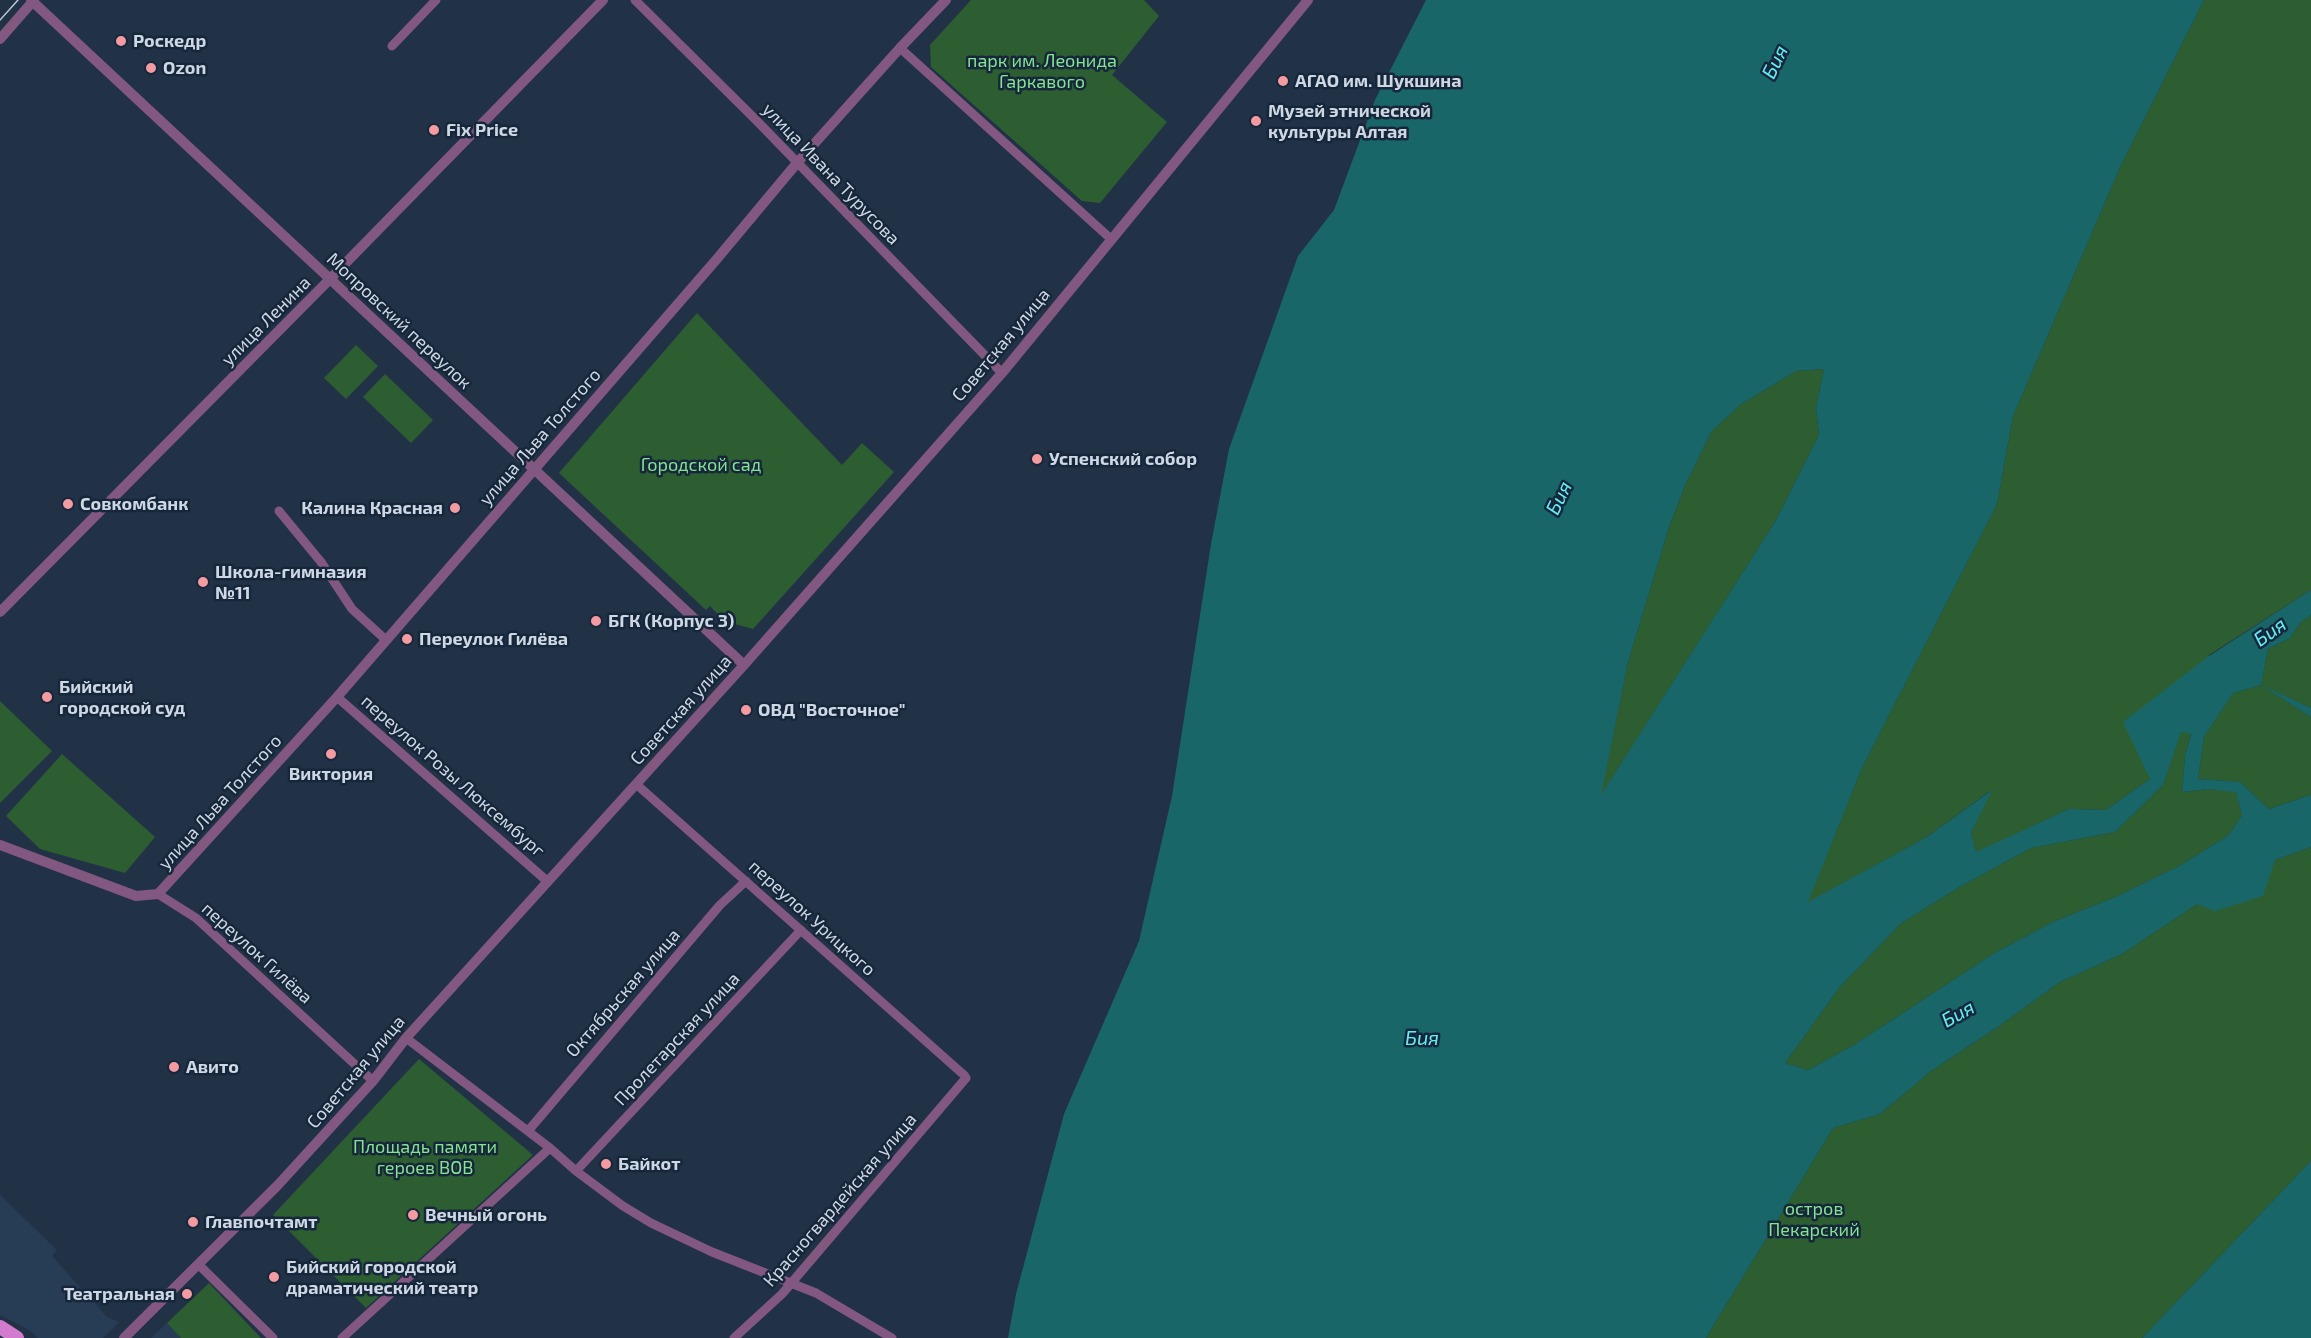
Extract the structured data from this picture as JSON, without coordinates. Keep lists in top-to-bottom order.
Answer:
{
  "streets": {
    "street": [
      "улица Ивана Турусова",
      "улица Ленина",
      "Мопровский переулок",
      "Советская улица",
      "улица Льва Толстого",
      "переулок Розы Люксембург",
      "переулок Урицкого",
      "переулок Гилёва",
      "Октябрьская улица",
      "Пролетарская улица",
      "Красногвардейская улица"
    ]
  },
  "crossings": [
    ["улица Ивана Турусова", "Советская улица"],
    ["улица Ивана Турусова", "улица Льва Толстого"],
    ["улица Ленина", "Мопровский переулок"],
    ["Мопровский переулок", "Советская улица"],
    ["Мопровский переулок", "улица Льва Толстого"],
    ["Советская улица", "переулок Розы Люксембург"],
    ["Советская улица", "переулок Урицкого"],
    ["Советская улица", "переулок Гилёва"],
    ["улица Льва Толстого", "переулок Розы Люксембург"],
    ["улица Льва Толстого", "переулок Гилёва"],
    ["переулок Урицкого", "Октябрьская улица"],
    ["переулок Урицкого", "Пролетарская улица"],
    ["переулок Урицкого", "Красногвардейская улица"]
  ],
  "water": ["Бия"],
  "parks": [
    "парк им. Леонида Гаркавого",
    "Городской сад",
    "Площадь памяти героев ВОВ",
    "остров Пекарский"
  ],
  "places": [
    "Роскедр",
    "Ozon",
    "АГАО им. Шукшина",
    "Музей этнической культуры Алтая",
    "Fix Price",
    "Успенский собор",
    "Совкомбанк",
    "Калина Красная",
    "Школа-гимназия №11",
    "БГК (Корпус 3)",
    "Переулок Гилёва",
    "Бийский городской суд",
    "ОВД \"Восточное\"",
    "Виктория",
    "Авито",
    "Байкот",
    "Вечный огонь",
    "Главпочтамт",
    "Бийский городской драматический театр",
    "Театральная"
  ]
}
